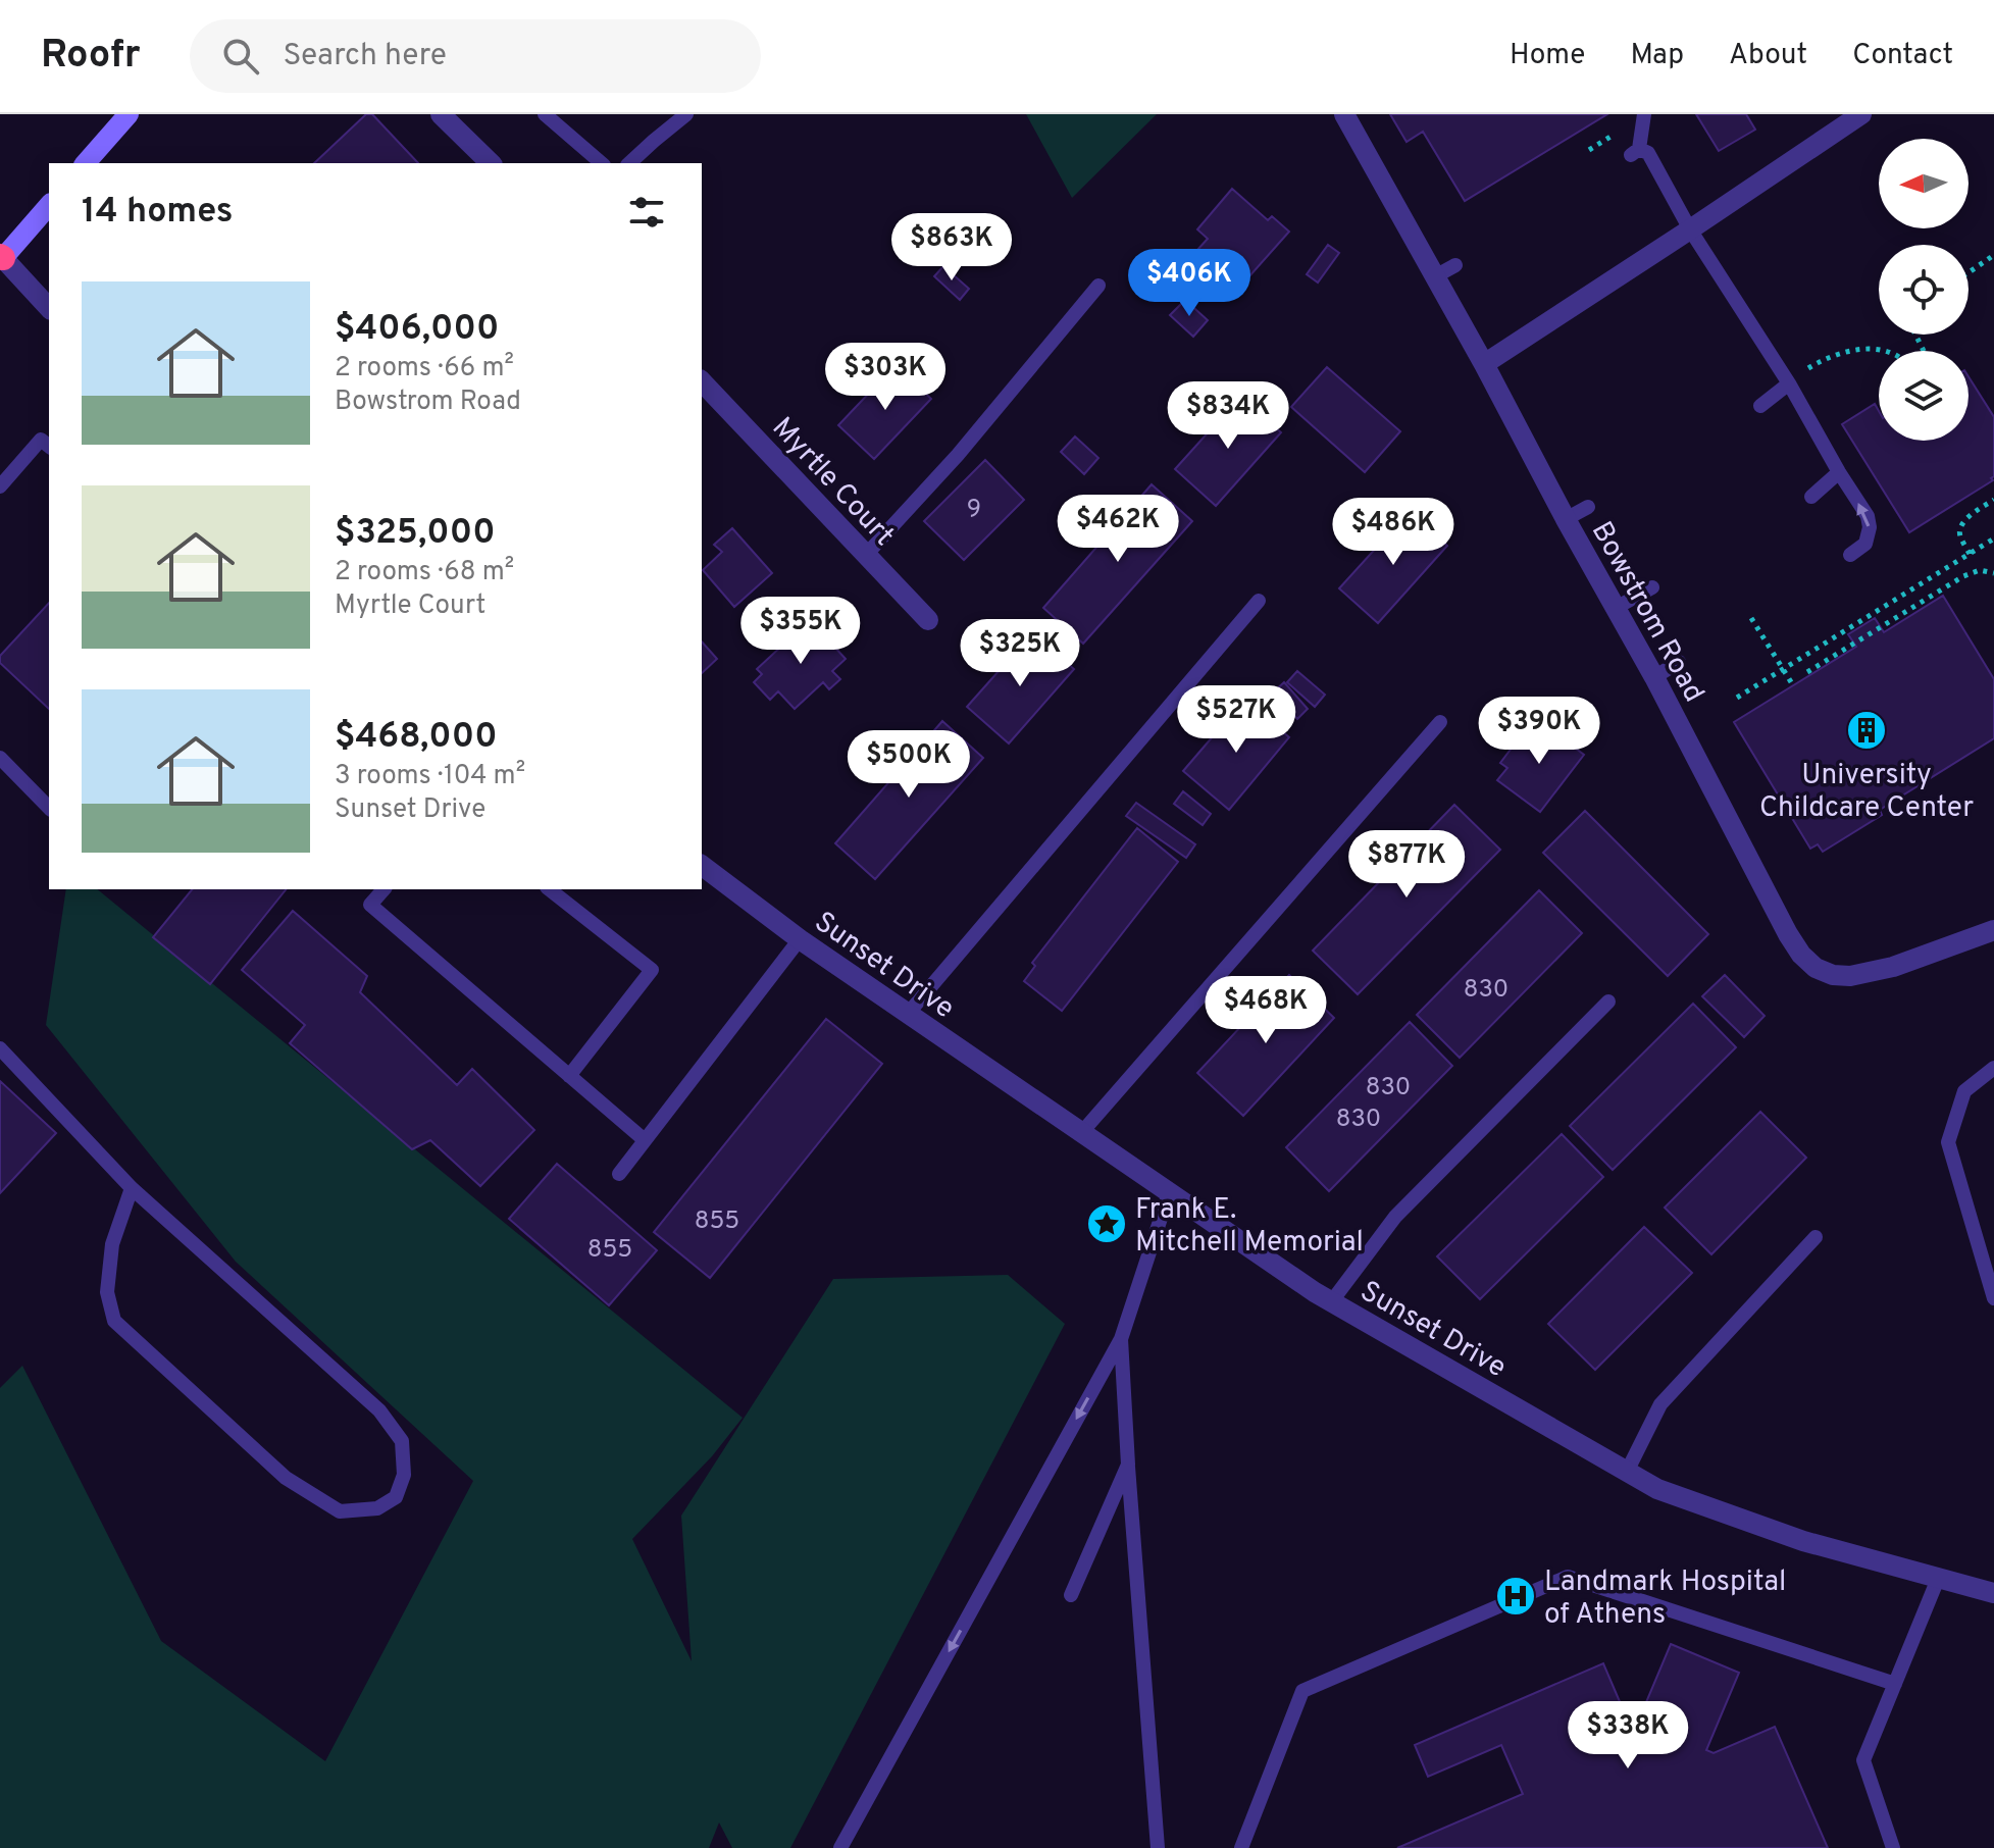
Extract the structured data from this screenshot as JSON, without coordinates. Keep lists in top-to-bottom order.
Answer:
{
  "streets": {
    "street": ["Myrtle Court", "Bowstrom Road", "Sunset Drive"]
  },
  "places": {
    "building": ["University Childcare Center"],
    "place": ["Frank E. Mitchell Memorial"],
    "hospital": ["Landmark Hospital of Athens"]
  },
  "house_numbers": [
    "9",
    "830",
    "830",
    "830",
    "855",
    "855"
  ],
  "north": "left",
  "page": {
    "header": "Roofr",
    "search": "Search here",
    "nav": [
      "Home",
      "Map",
      "About",
      "Contact"
    ],
    "heading": "14 homes",
    "price": [
      "$863K",
      "$406K",
      "$303K",
      "$834K",
      "$462K",
      "$486K",
      "$355K",
      "$325K",
      "$527K",
      "$390K",
      "$500K",
      "$877K",
      "$468K",
      "$338K"
    ],
    "list": [
      {
        "name": "$406,000",
        "note": "2 rooms · 66 m² · Bowstrom Road"
      },
      {
        "name": "$325,000",
        "note": "2 rooms · 68 m² · Myrtle Court"
      },
      {
        "name": "$468,000",
        "note": "3 rooms · 104 m² · Sunset Drive"
      }
    ]
  }
}
